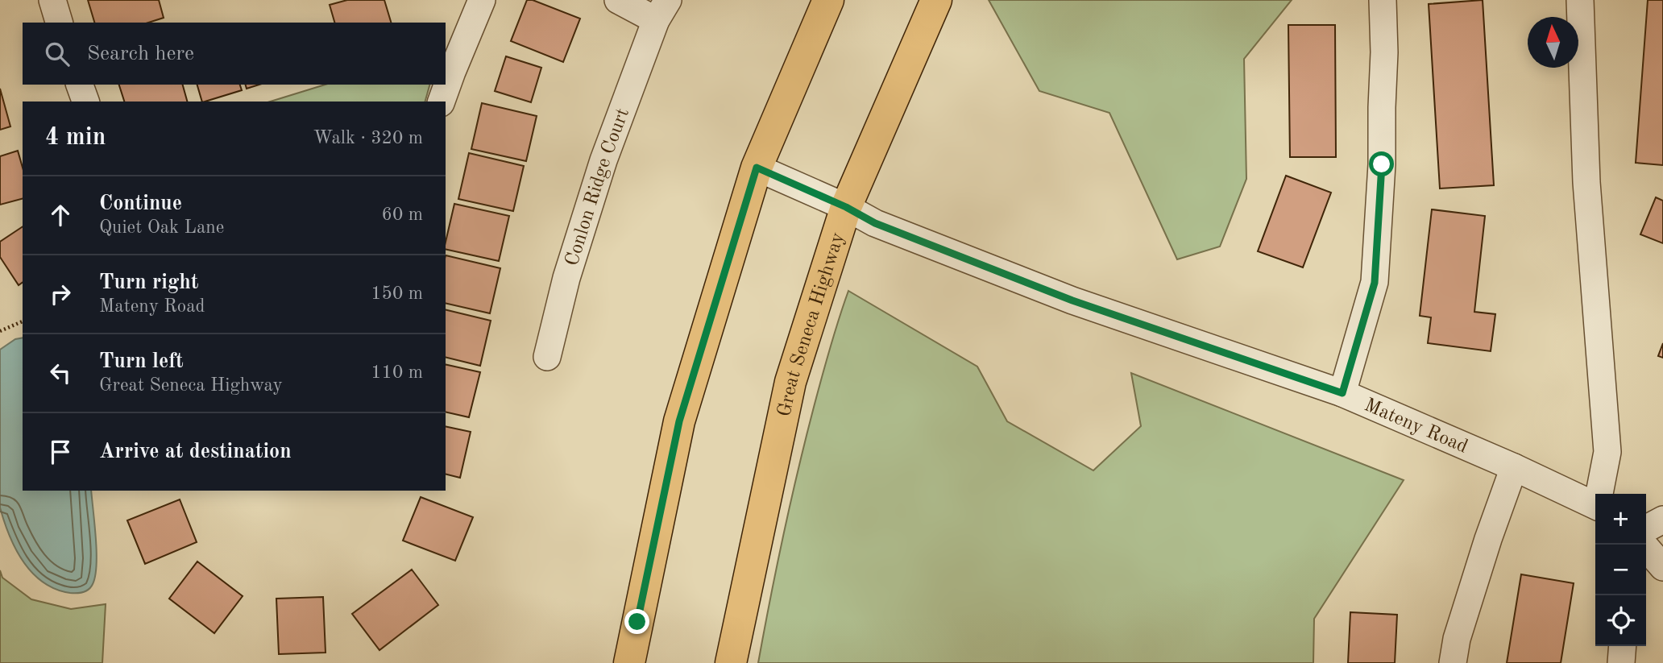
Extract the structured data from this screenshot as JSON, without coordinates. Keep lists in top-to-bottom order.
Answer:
{
  "streets": {
    "main road": ["Great Seneca Highway"],
    "street": ["Conlon Ridge Court", "Mateny Road"]
  },
  "crossings": [
    ["Great Seneca Highway", "Mateny Road"]
  ],
  "north": "top",
  "page": {
    "search": "Search here",
    "heading": ["4 min", "Walk · 320 m"],
    "list": [
      ["Continue", "Quiet Oak Lane", "60 m"],
      ["Turn right", "Mateny Road", "150 m"],
      ["Turn left", "Great Seneca Highway", "110 m"],
      "Arrive at destination"
    ],
    "map_buttons": ["+", "−"]
  }
}
